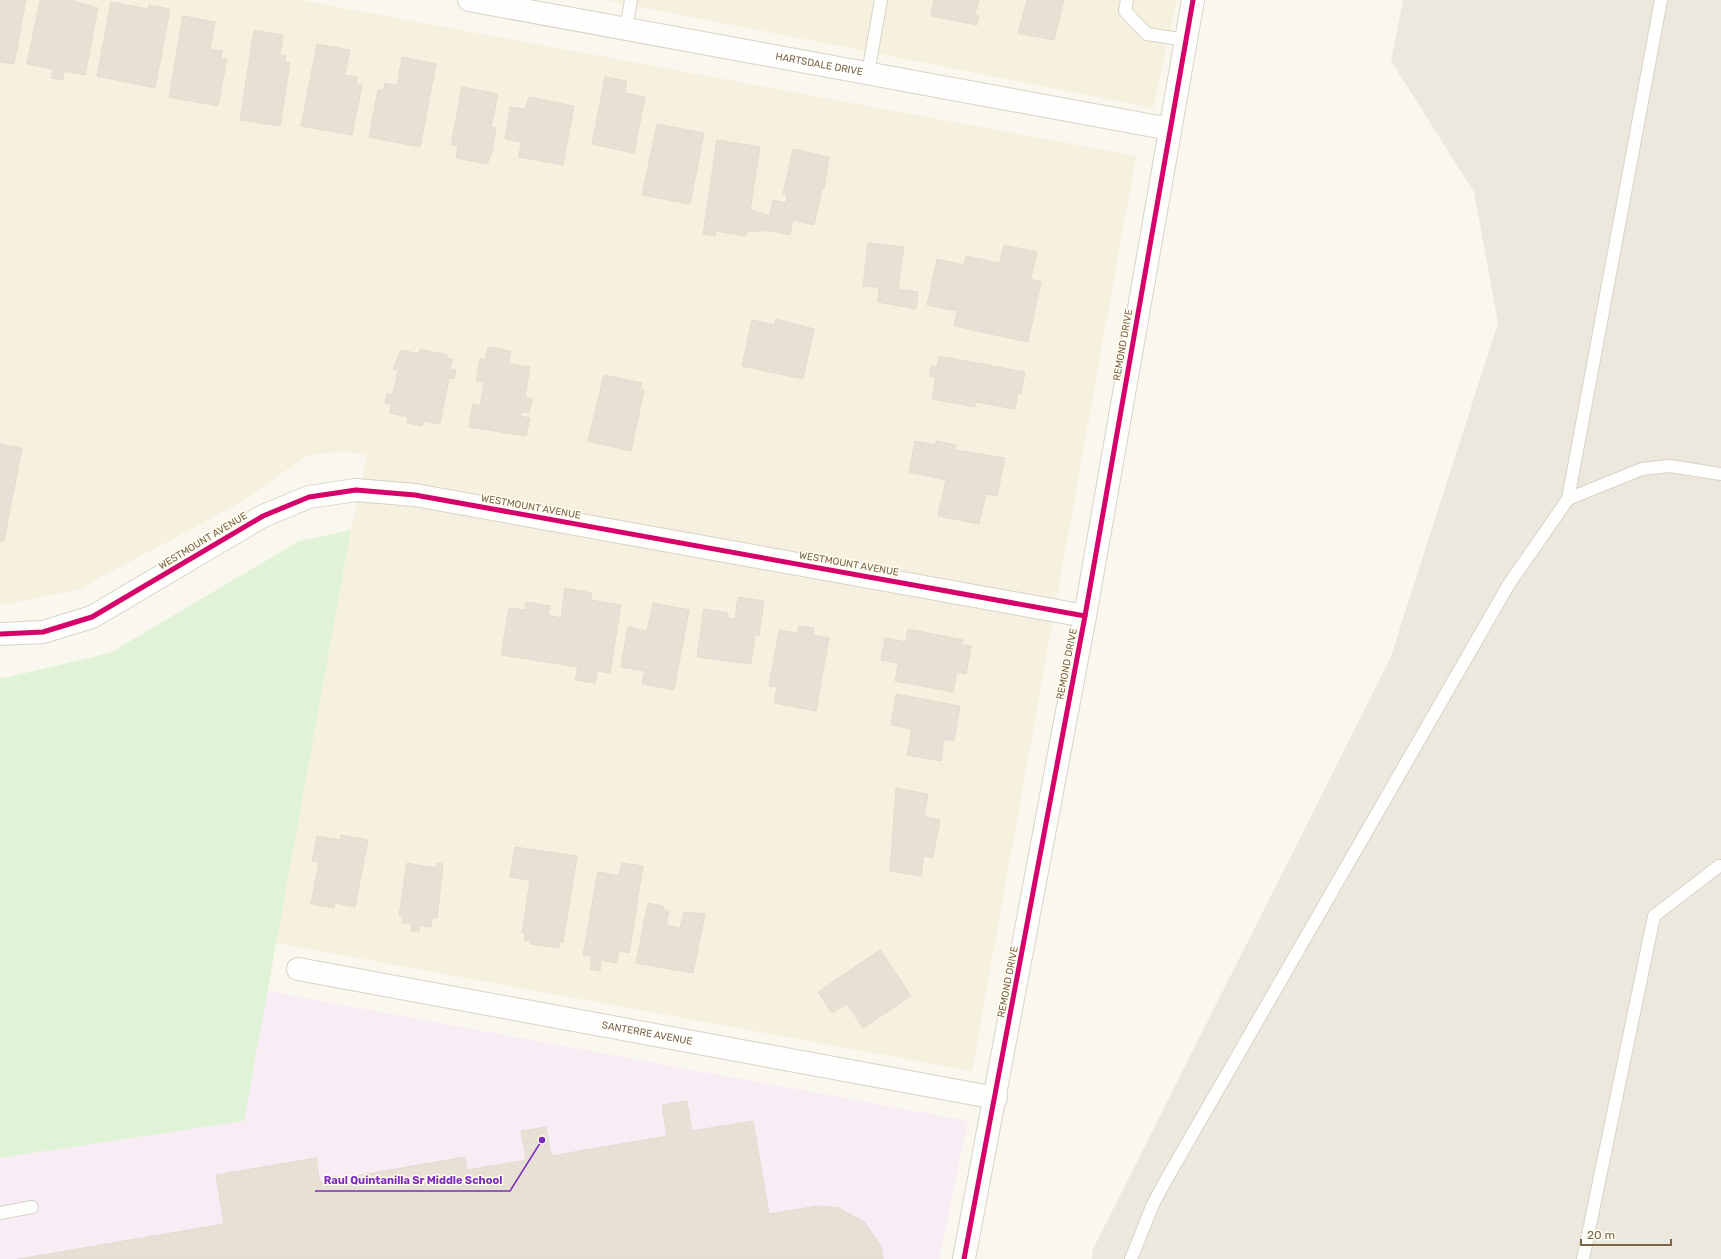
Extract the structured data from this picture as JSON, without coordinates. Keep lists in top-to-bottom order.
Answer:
{
  "streets": {
    "street": [
      "HARTSDALE DRIVE",
      "REMOND DRIVE",
      "WESTMOUNT AVENUE",
      "SANTERRE AVENUE"
    ]
  },
  "crossings": [
    ["HARTSDALE DRIVE", "REMOND DRIVE"],
    ["REMOND DRIVE", "WESTMOUNT AVENUE"],
    ["REMOND DRIVE", "SANTERRE AVENUE"]
  ],
  "places": ["Raul Quintanilla Sr Middle School"],
  "scale_bar": "20 m"
}
